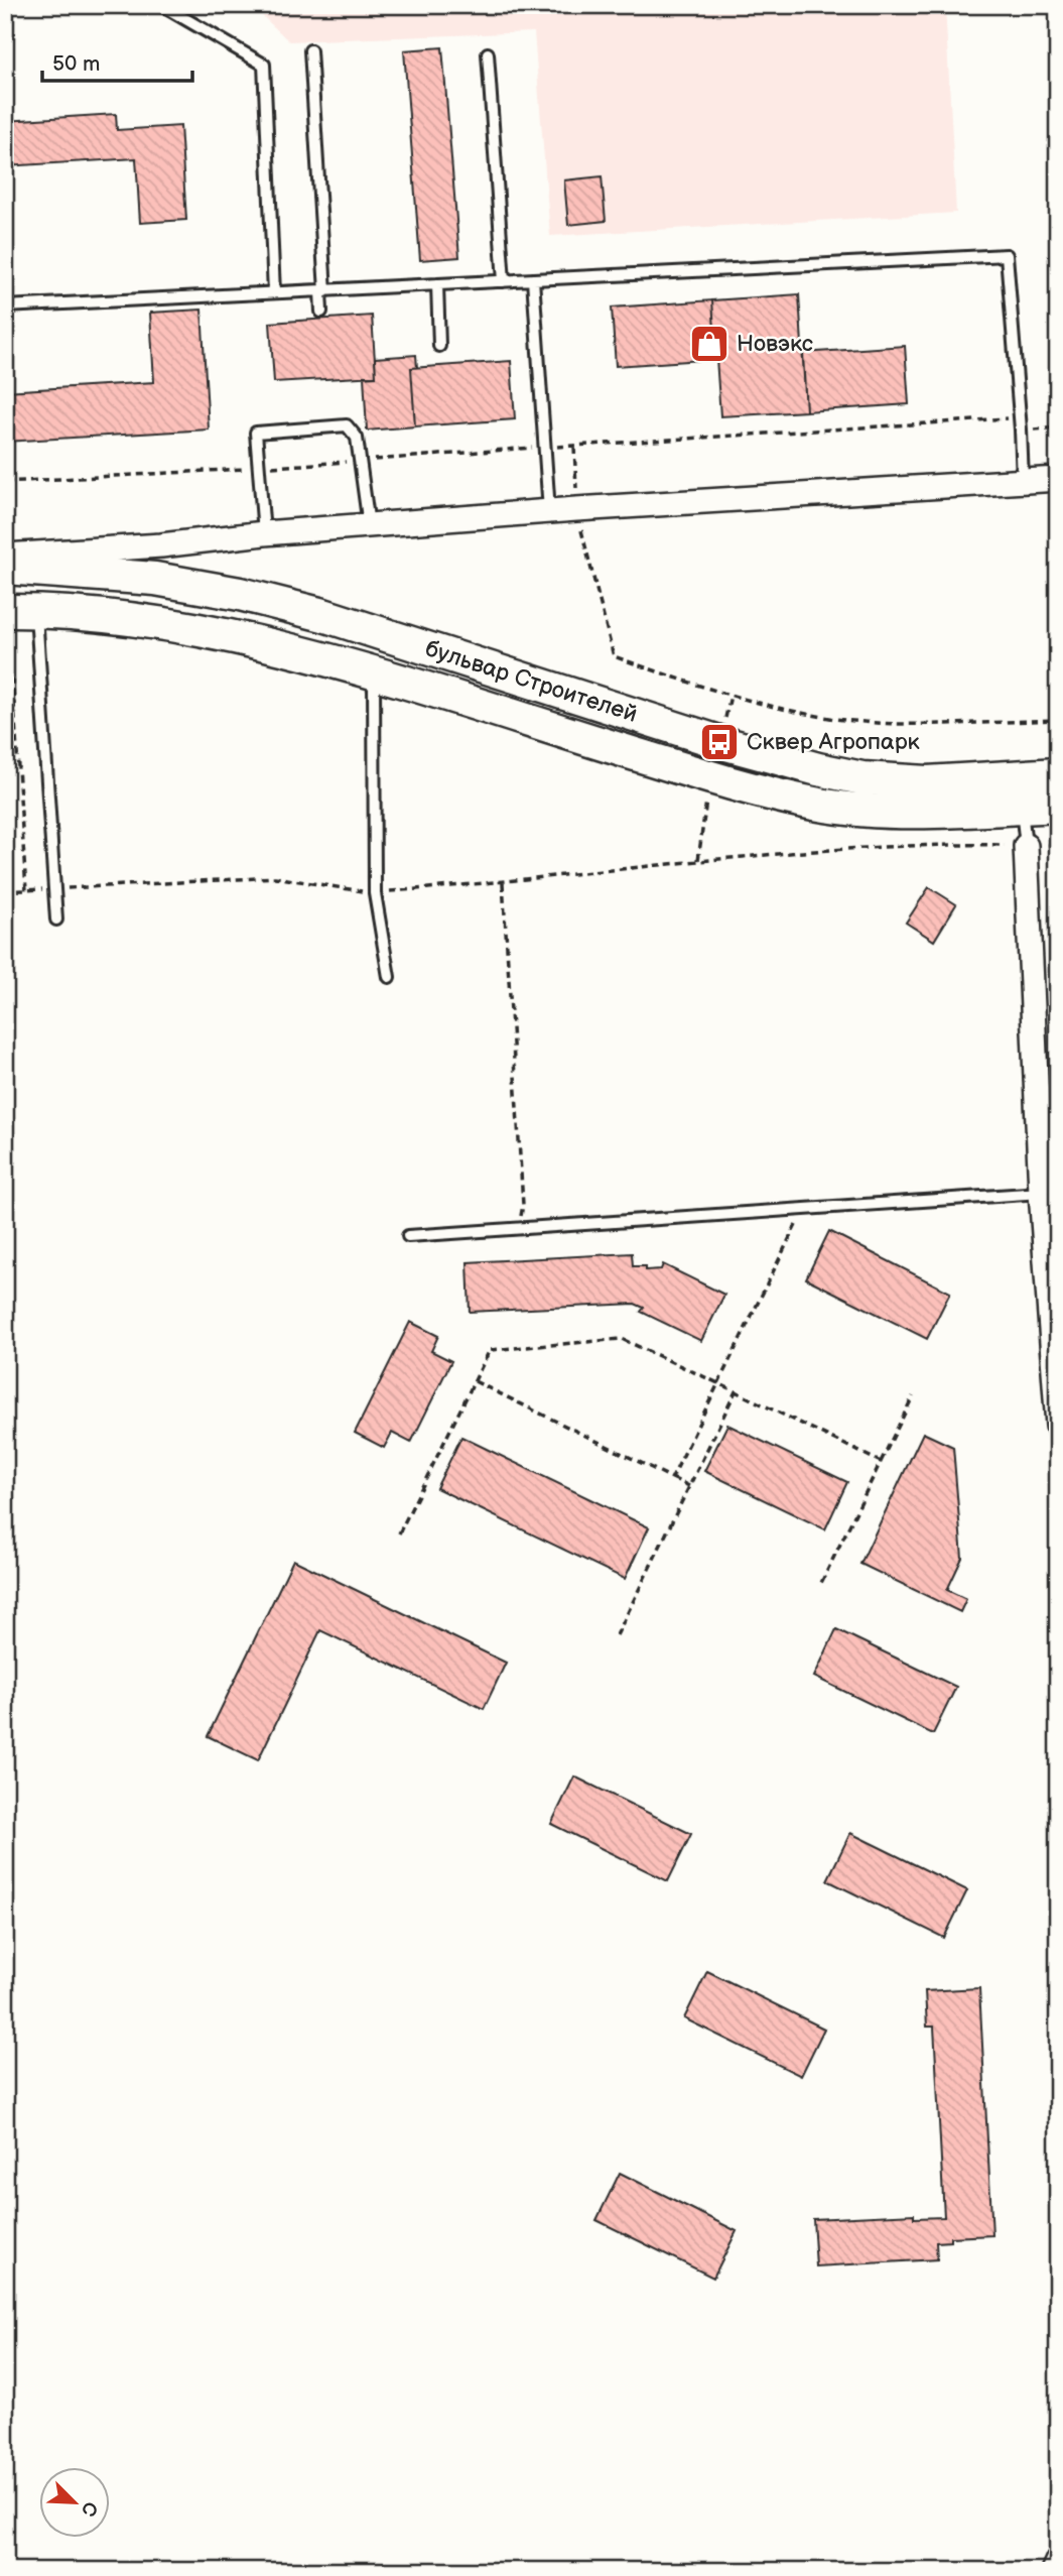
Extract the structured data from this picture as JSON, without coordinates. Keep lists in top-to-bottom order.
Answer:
{
  "streets": {
    "main road": ["бульвар Строителей"]
  },
  "places": {
    "shop": ["Новэкс"],
    "bus stop": ["Сквер Агропарк"]
  },
  "scale_bar": "50 m",
  "north": "bottom right"
}
